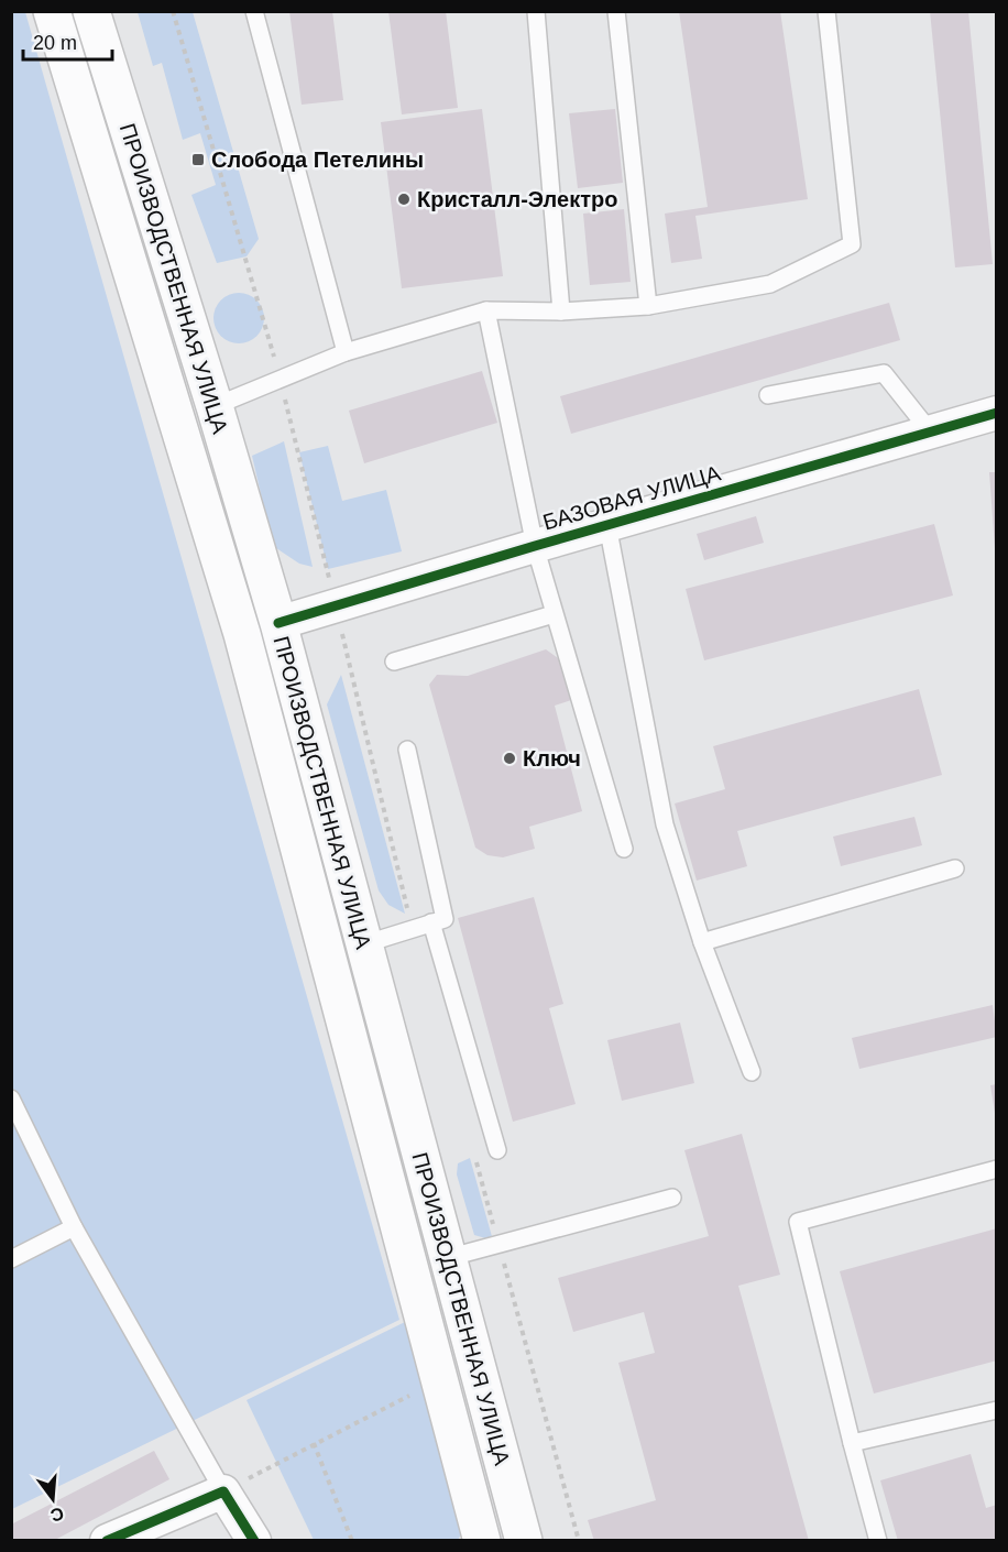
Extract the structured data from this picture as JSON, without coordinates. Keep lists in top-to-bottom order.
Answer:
{
  "streets": {
    "highway": ["ПРОИЗВОДСТВЕННАЯ УЛИЦА", "БАЗОВАЯ УЛИЦА"]
  },
  "crossings": [
    ["ПРОИЗВОДСТВЕННАЯ УЛИЦА", "БАЗОВАЯ УЛИЦА"]
  ],
  "places": {
    "transit": ["Слобода Петелины"],
    "other": ["Кристалл-Электро", "Ключ"]
  },
  "scale_bar": "20 m",
  "north": "bottom"
}
